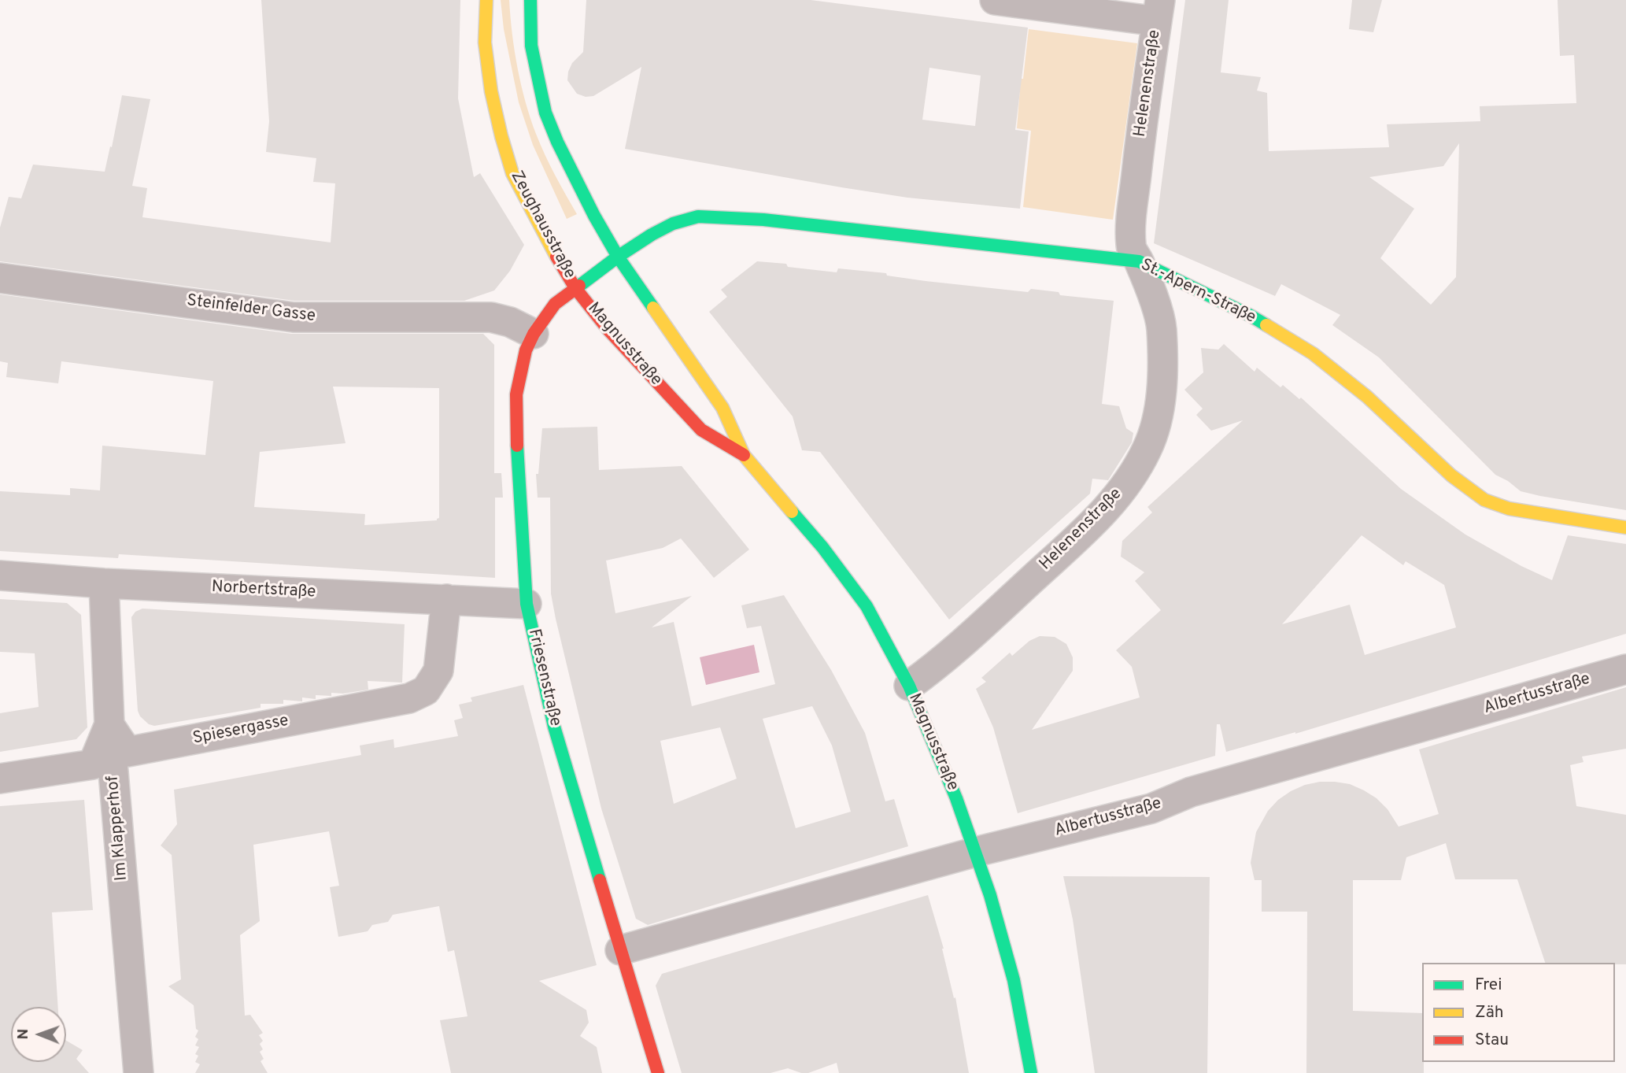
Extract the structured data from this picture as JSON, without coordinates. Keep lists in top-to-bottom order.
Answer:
{
  "streets": {
    "street": [
      "Helenenstraße",
      "Zeughausstraße",
      "St.-Apern-Straße",
      "Steinfelder Gasse",
      "Magnusstraße",
      "Norbertstraße",
      "Friesenstraße",
      "Albertusstraße",
      "Spiesergasse",
      "Im Klapperhof"
    ]
  },
  "crossings": [
    ["Helenenstraße", "St.-Apern-Straße"],
    ["Helenenstraße", "Magnusstraße"],
    ["Zeughausstraße", "Magnusstraße"],
    ["Zeughausstraße", "Friesenstraße"],
    ["St.-Apern-Straße", "Magnusstraße"],
    ["Steinfelder Gasse", "Friesenstraße"],
    ["Magnusstraße", "Friesenstraße"],
    ["Magnusstraße", "Albertusstraße"],
    ["Norbertstraße", "Friesenstraße"],
    ["Norbertstraße", "Spiesergasse"],
    ["Norbertstraße", "Im Klapperhof"],
    ["Friesenstraße", "Albertusstraße"],
    ["Spiesergasse", "Im Klapperhof"]
  ],
  "legend": ["Frei", "Zäh", "Stau"],
  "north": "left"
}
